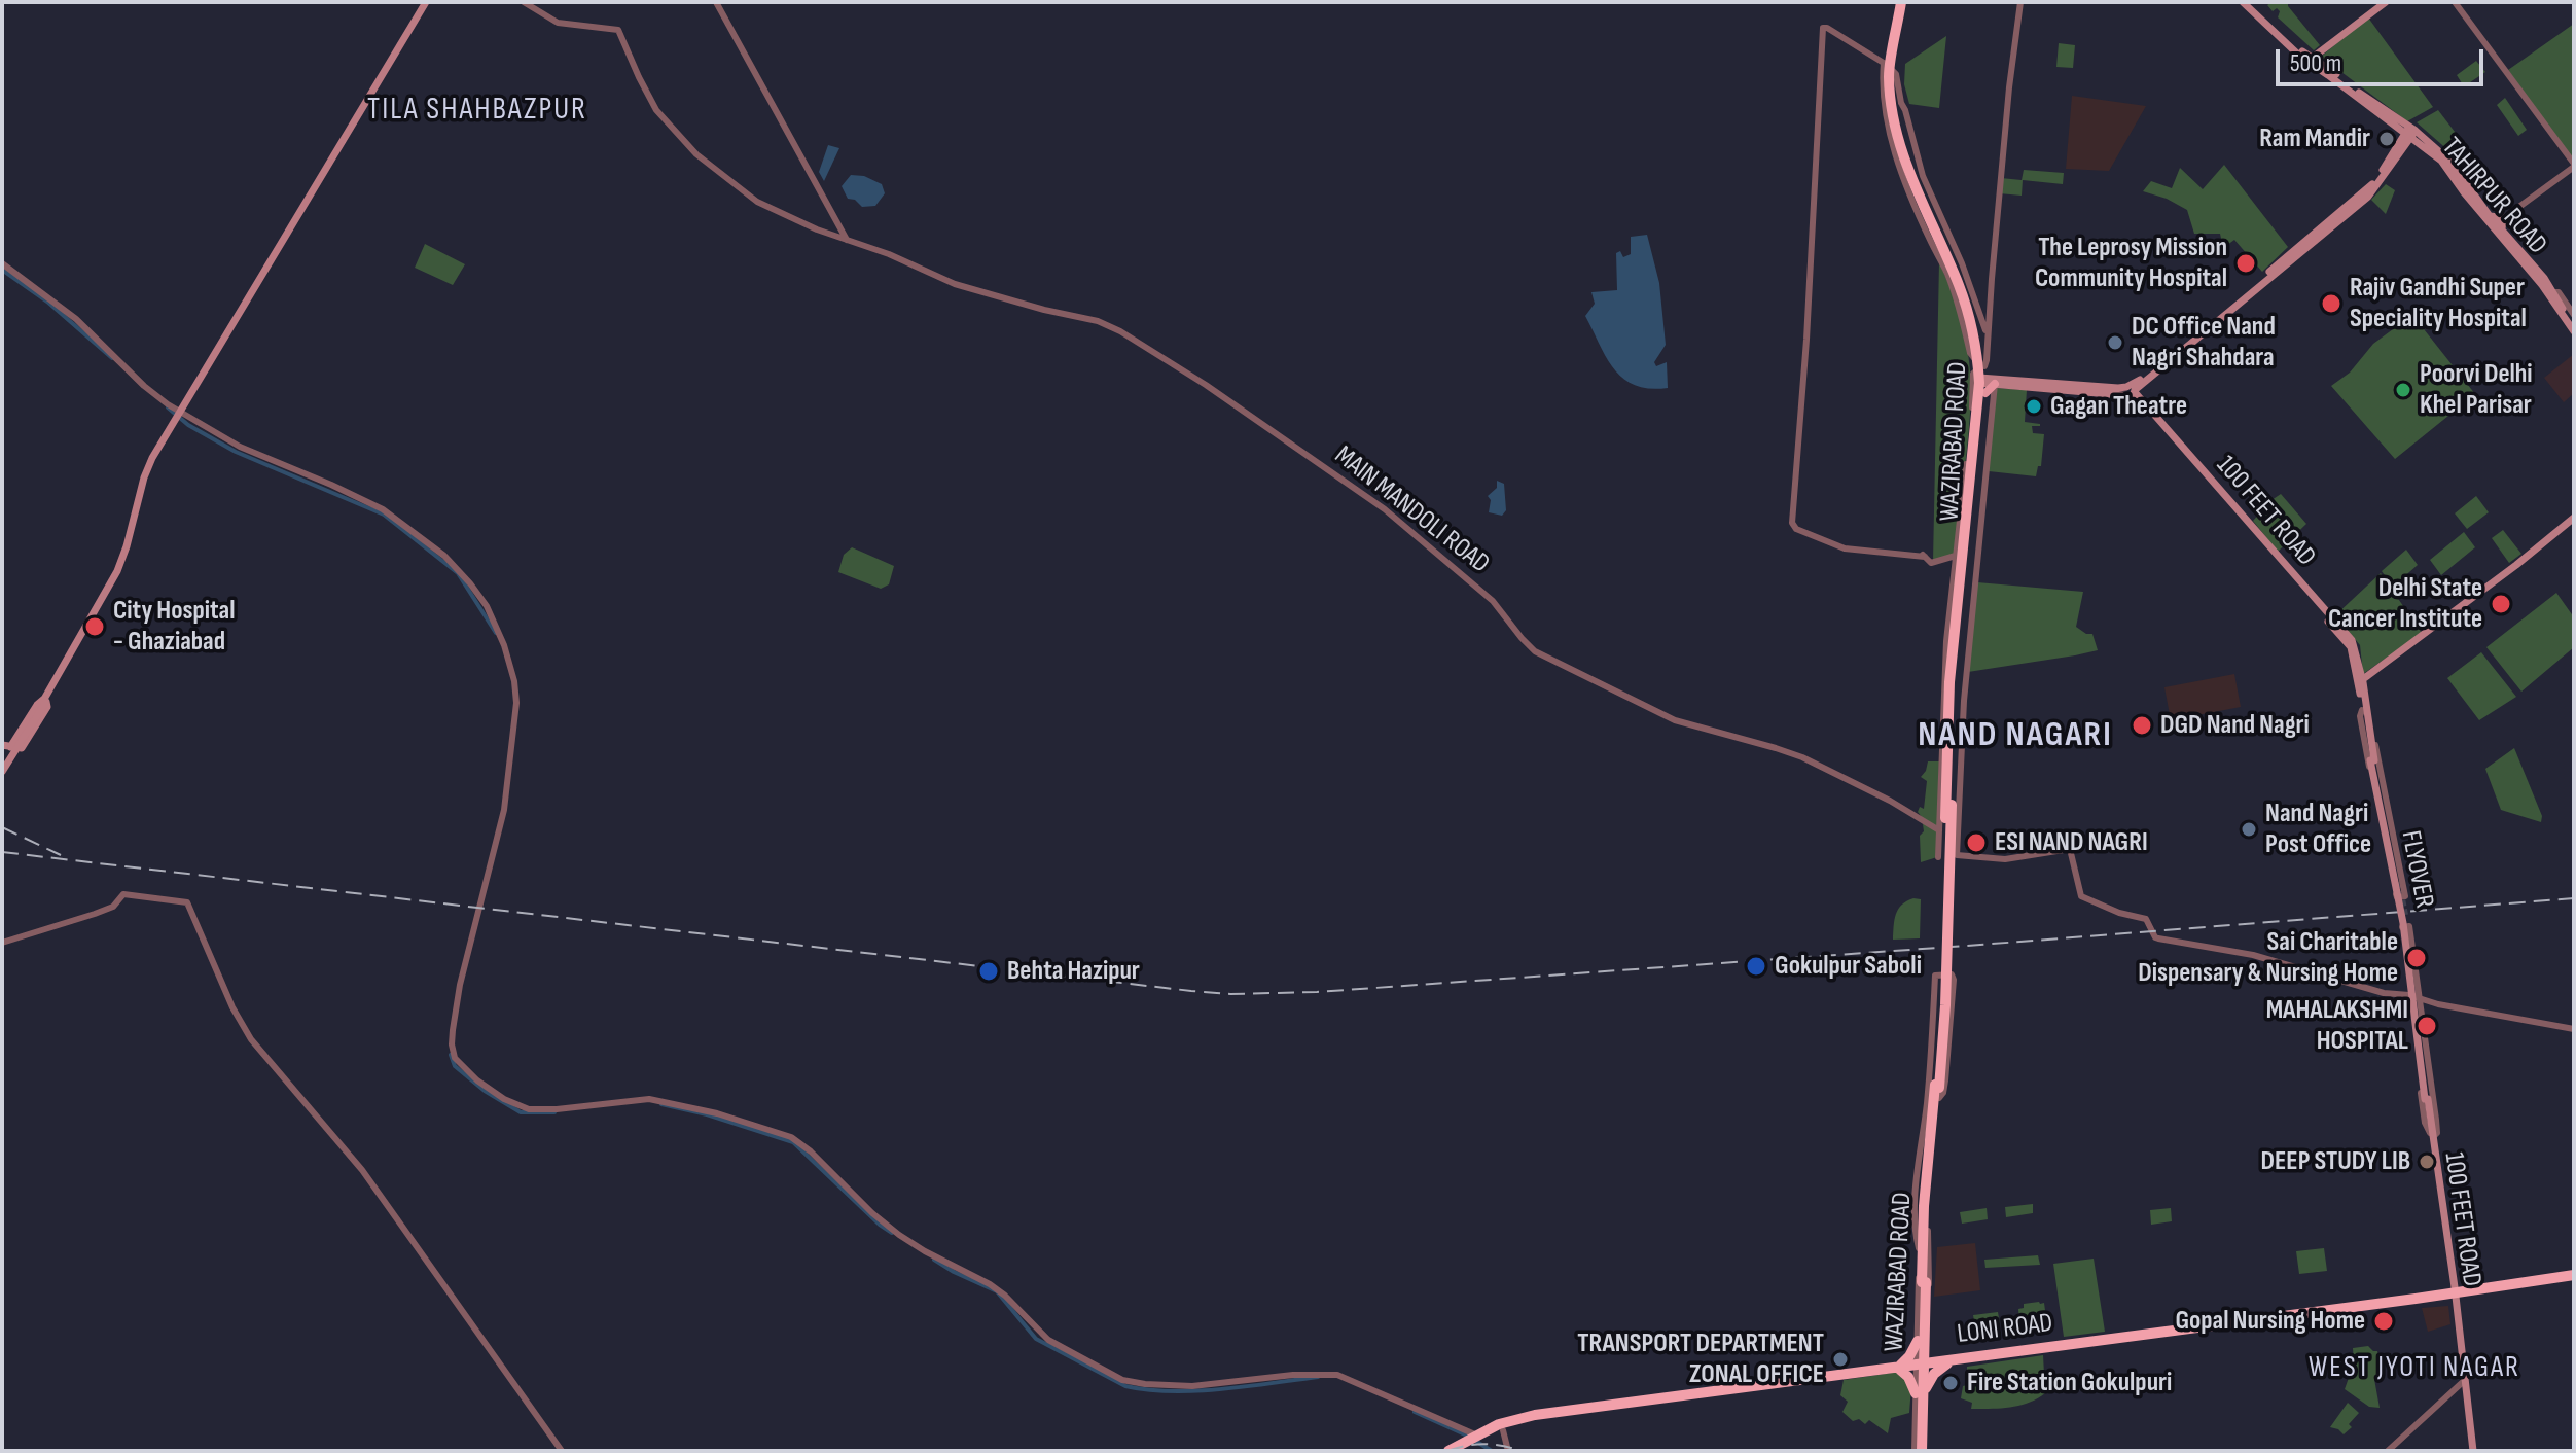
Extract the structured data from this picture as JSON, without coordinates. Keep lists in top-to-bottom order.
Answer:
{
  "streets": {
    "highway": ["WAZIRABAD ROAD", "LONI ROAD"],
    "main road": ["TAHIRPUR ROAD", "100 FEET ROAD", "FLYOVER"],
    "street": ["MAIN MANDOLI ROAD"]
  },
  "crossings": [
    ["WAZIRABAD ROAD", "LONI ROAD"],
    ["100 FEET ROAD", "FLYOVER"],
    ["100 FEET ROAD", "LONI ROAD"]
  ],
  "districts": ["TILA SHAHBAZPUR", "NAND NAGARI", "WEST JYOTI NAGAR"],
  "places": [
    "Ram Mandir",
    "The Leprosy Mission Community Hospital",
    "Rajiv Gandhi Super Speciality Hospital",
    "DC Office Nand Nagri Shahdara",
    "Poorvi Delhi Khel Parisar",
    "Gagan Theatre",
    "Delhi State Cancer Institute",
    "City Hospital - Ghaziabad",
    "DGD Nand Nagri",
    "Nand Nagri Post Office",
    "ESI NAND NAGRI",
    "Sai Charitable Dispensary & Nursing Home",
    "Gokulpur Saboli",
    "Behta Hazipur",
    "MAHALAKSHMI HOSPITAL",
    "DEEP STUDY LIB",
    "Gopal Nursing Home",
    "TRANSPORT DEPARTMENT ZONAL OFFICE",
    "Fire Station Gokulpuri"
  ],
  "scale_bar": "500 m"
}
